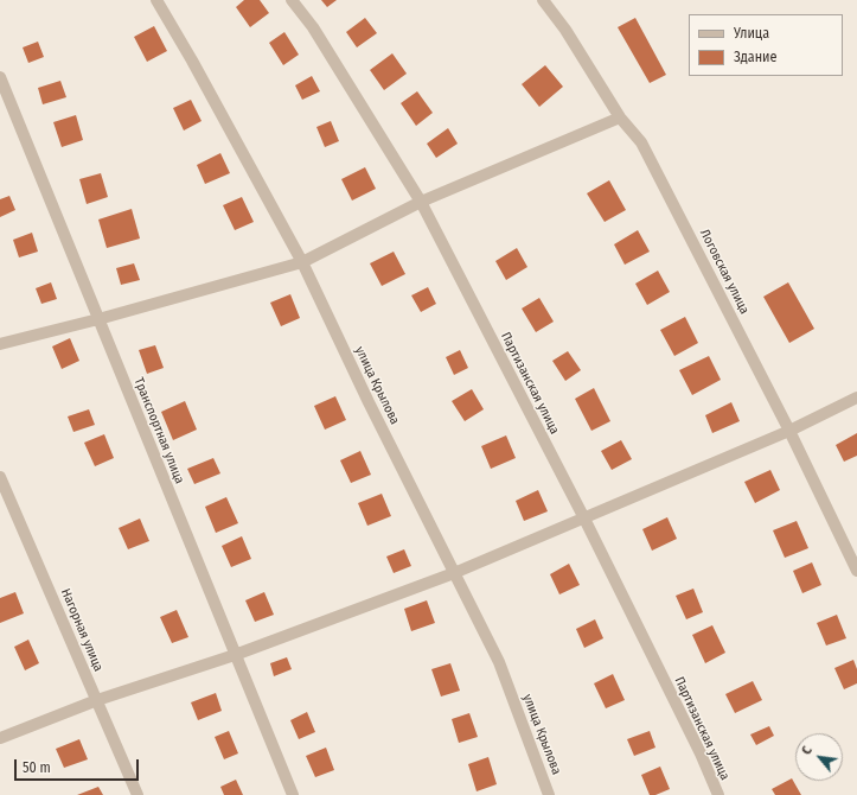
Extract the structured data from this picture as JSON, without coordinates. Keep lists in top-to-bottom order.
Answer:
{
  "streets": {
    "street": [
      "Логовская улица",
      "Партизанская улица",
      "улица Крылова",
      "Транспортная улица",
      "Нагорная улица"
    ]
  },
  "legend": ["Улица", "Здание"],
  "scale_bar": "50 m",
  "north": "top left"
}
